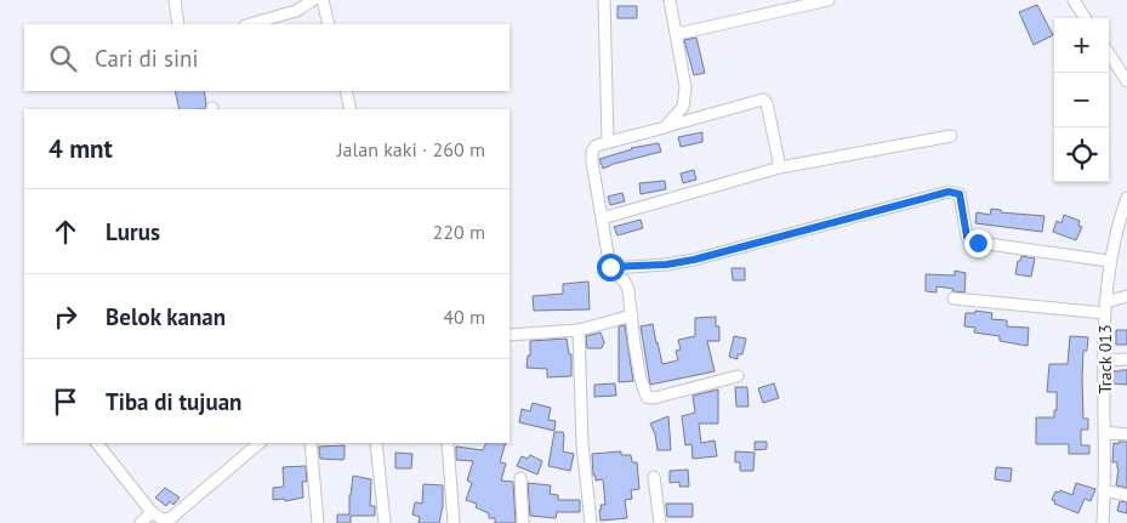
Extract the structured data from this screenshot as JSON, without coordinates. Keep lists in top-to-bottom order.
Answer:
{
  "streets": {
    "street": ["Track 013"]
  },
  "page": {
    "map_buttons": ["+", "−"],
    "search": "Cari di sini",
    "heading": ["4 mnt", "Jalan kaki · 260 m"],
    "list": [
      ["Lurus", "220 m"],
      ["Belok kanan", "40 m"],
      "Tiba di tujuan"
    ]
  }
}
